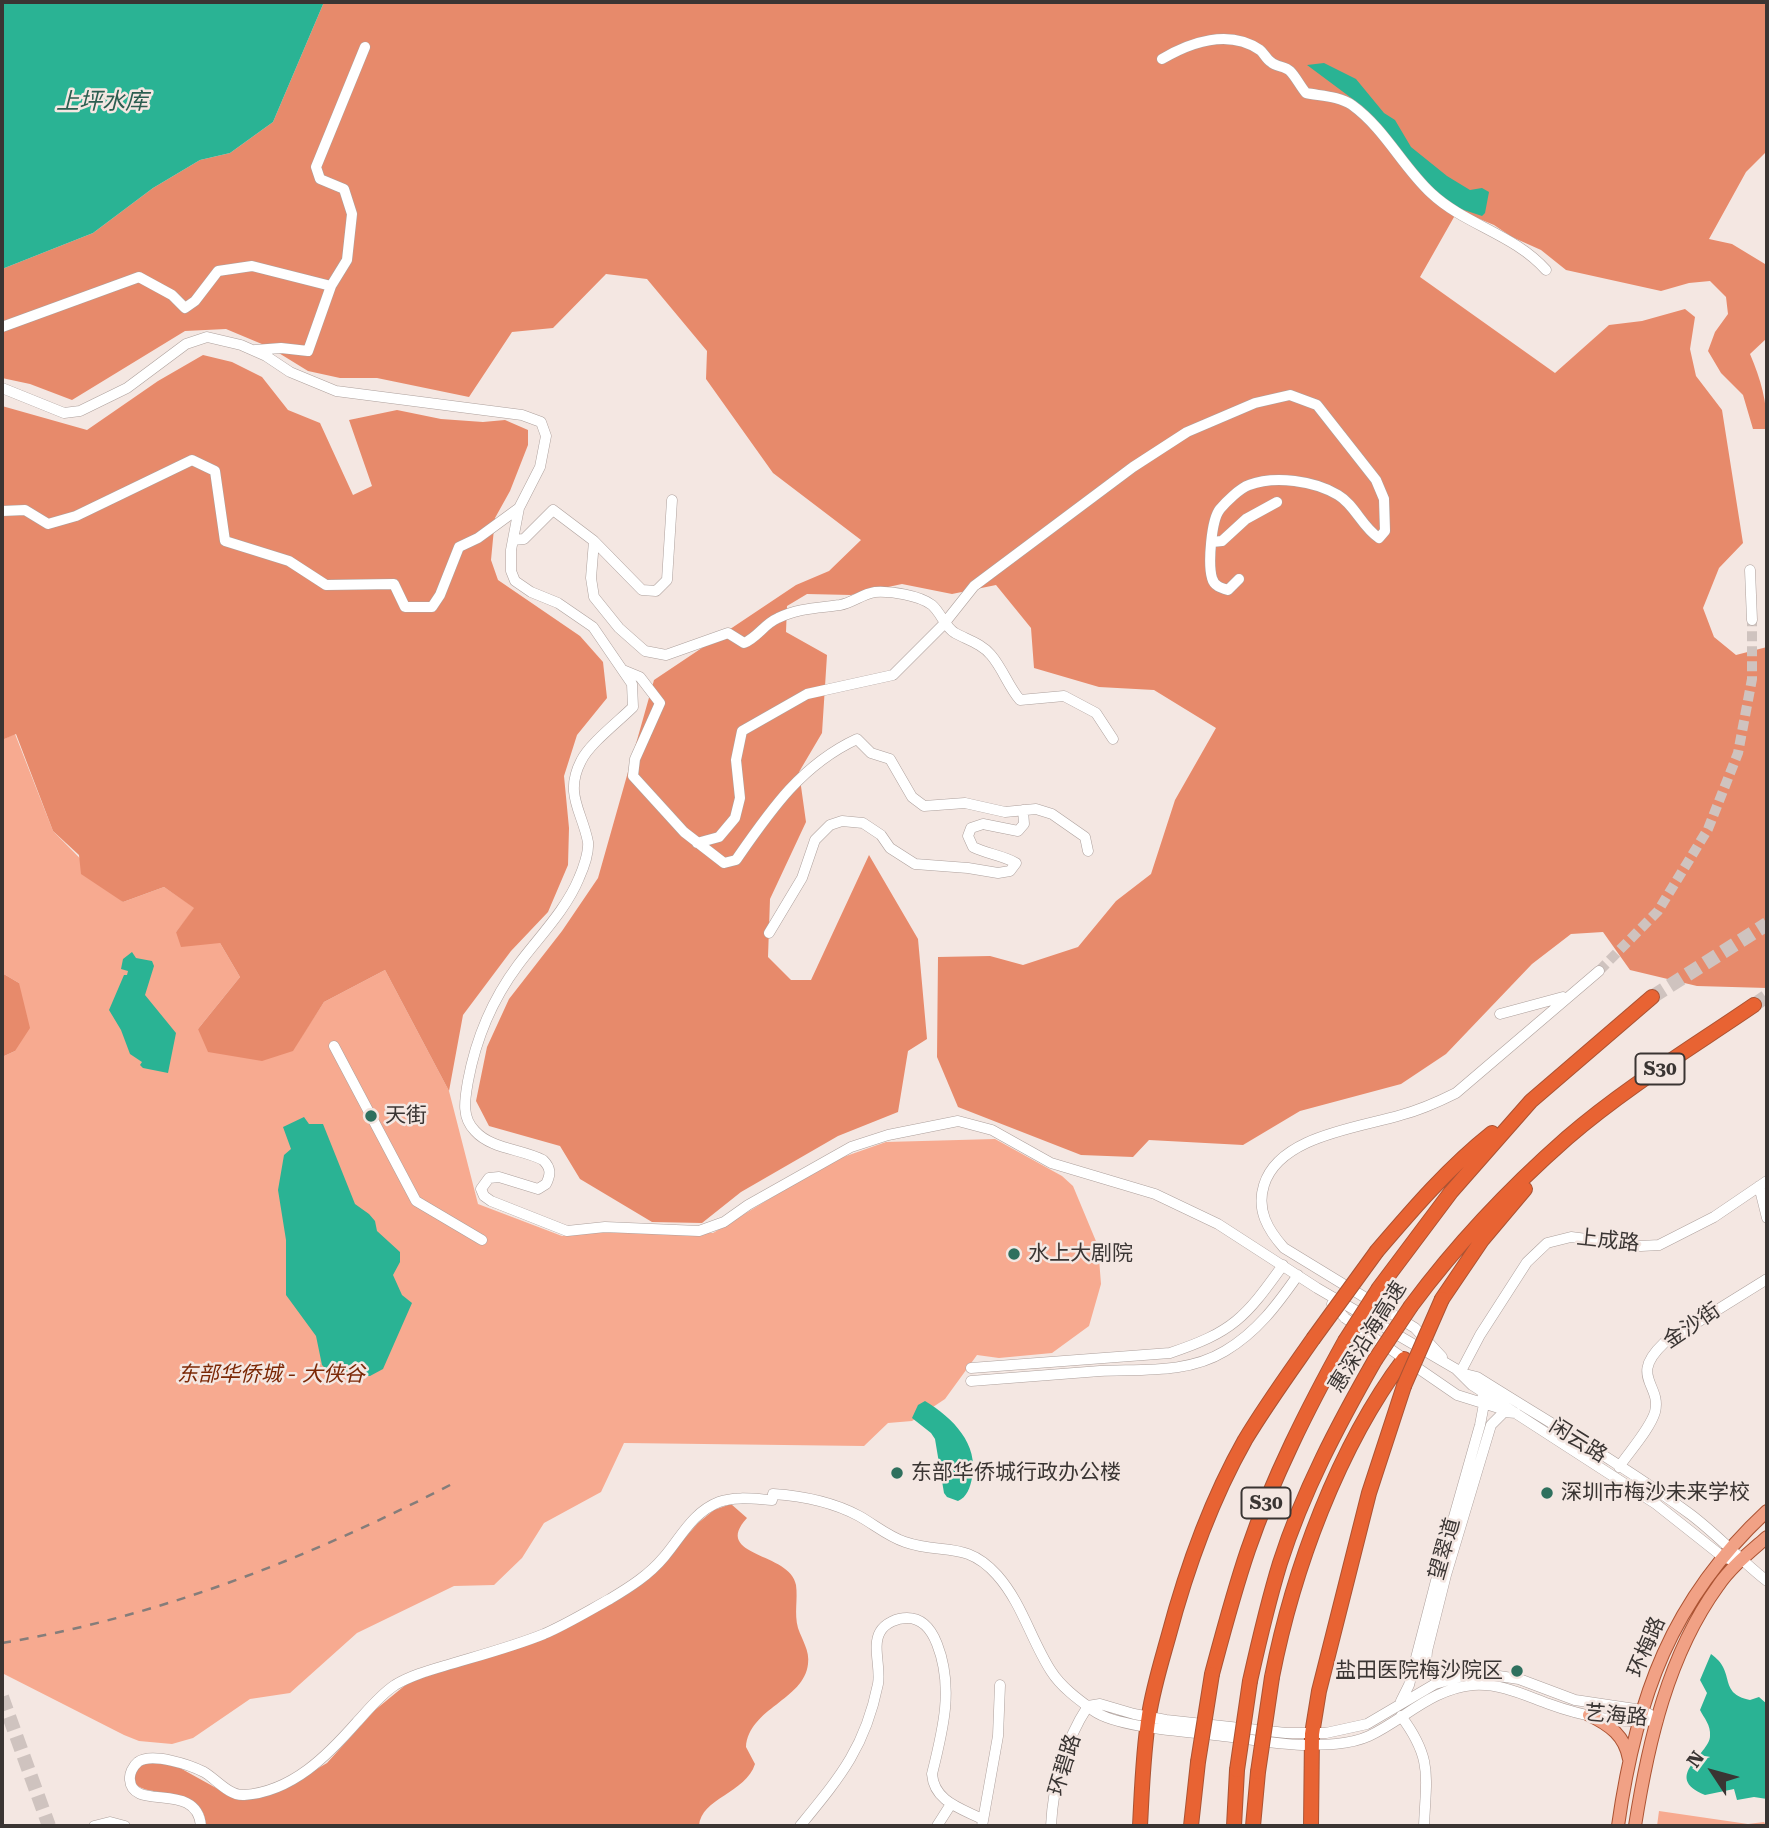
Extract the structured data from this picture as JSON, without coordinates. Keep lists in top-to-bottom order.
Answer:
{
  "streets": {
    "highway": ["S30", "惠深沿海高速"],
    "main road": ["环梅路"],
    "street": [
      "上成路",
      "金沙街",
      "闲云路",
      "望翠道",
      "艺海路",
      "环碧路"
    ]
  },
  "crossings": [
    ["上成路", "闲云路"],
    ["金沙街", "闲云路"],
    ["闲云路", "望翠道"],
    ["闲云路", "环梅路"],
    ["望翠道", "艺海路"],
    ["环梅路", "艺海路"],
    ["艺海路", "环碧路"]
  ],
  "water": ["上坪水库"],
  "parks": ["东部华侨城 - 大侠谷"],
  "places": [
    "天街",
    "水上大剧院",
    "东部华侨城行政办公楼",
    "深圳市梅沙未来学校",
    "盐田医院梅沙院区"
  ],
  "north": "top left"
}
